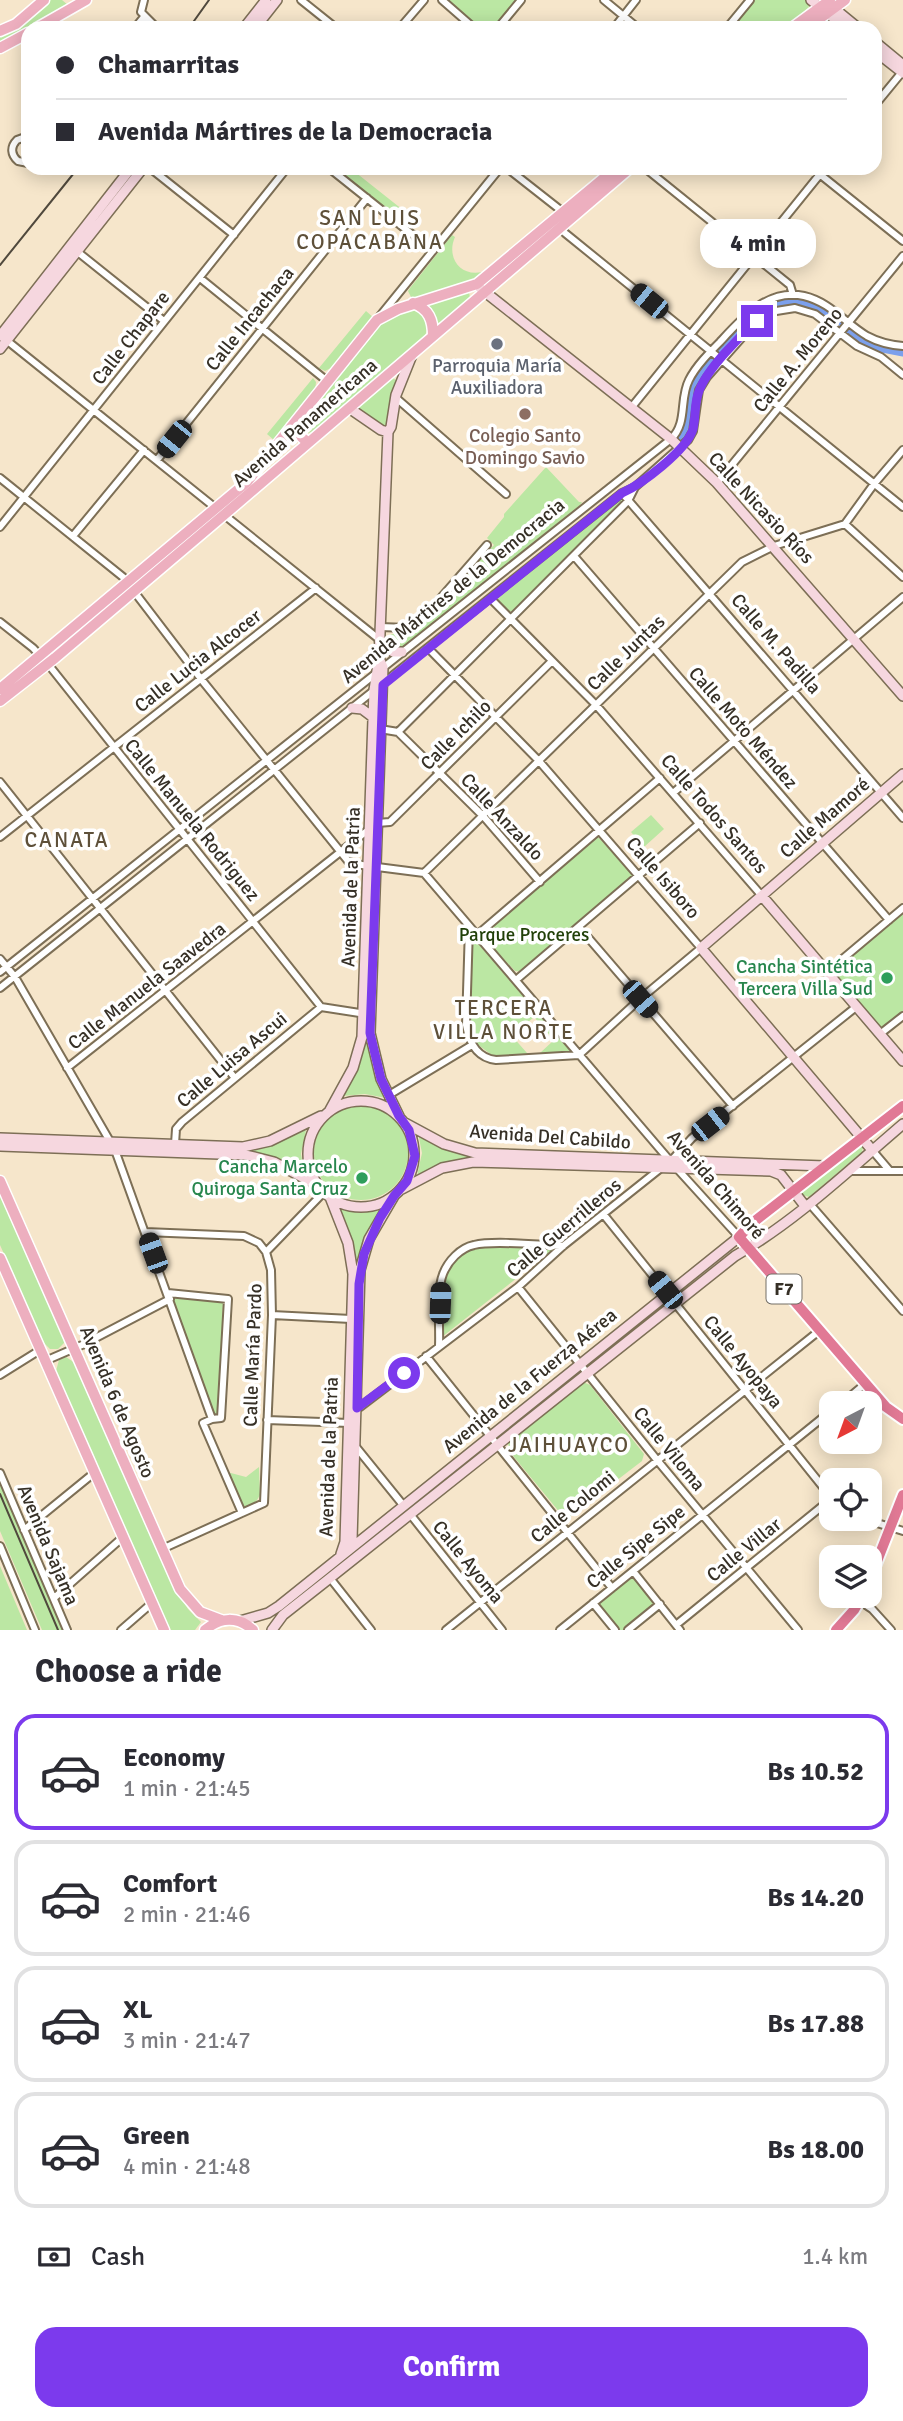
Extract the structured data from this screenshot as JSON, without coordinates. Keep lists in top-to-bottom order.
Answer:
{
  "streets": {
    "highway": ["Avenida Chimoré", "F7", "Avenida de la Fuerza Aérea"],
    "main road": [
      "Avenida Panamericana",
      "Calle Nicasio Ríos",
      "Calle Todos Santos",
      "Calle Mamoré",
      "Calle Isiboro",
      "Avenida de la Patria",
      "Avenida Del Cabildo",
      "Avenida 6 de Agosto"
    ],
    "street": [
      "Calle Incachaca",
      "Calle Chapare",
      "Calle A. Moreno",
      "Avenida Mártires de la Democracia",
      "Calle M. Padilla",
      "Calle Juntas",
      "Calle Lucia Alcocer",
      "Calle Moto Méndez",
      "Calle Ichilo",
      "Calle Anzaldo",
      "Calle Manuela Rodriguez",
      "Calle Manuela Saavedra",
      "Calle Luisa Ascui",
      "Calle Guerrilleros",
      "Calle María Pardo",
      "Calle Ayopaya",
      "Calle Viloma",
      "Calle Colomi",
      "Avenida Sajama",
      "Calle Sipe Sipe",
      "Calle Villar",
      "Calle Ayoma"
    ]
  },
  "crossings": [
    ["Calle A. Moreno", "Calle Nicasio Ríos"],
    ["Calle A. Moreno", "Avenida Mártires de la Democracia"],
    ["Avenida Panamericana", "Calle Nicasio Ríos"],
    ["Avenida Panamericana", "Calle Manuela Rodriguez"],
    ["Avenida Panamericana", "Avenida de la Patria"],
    ["Calle Nicasio Ríos", "Avenida Mártires de la Democracia"],
    ["Calle Nicasio Ríos", "Calle Juntas"],
    ["Avenida Mártires de la Democracia", "Calle M. Padilla"],
    ["Avenida Mártires de la Democracia", "Calle Todos Santos"],
    ["Avenida Mártires de la Democracia", "Calle Manuela Rodriguez"],
    ["Avenida Mártires de la Democracia", "Calle Isiboro"],
    ["Avenida Mártires de la Democracia", "Avenida de la Patria"],
    ["Calle M. Padilla", "Calle Juntas"],
    ["Calle M. Padilla", "Calle Mamoré"],
    ["Calle Juntas", "Calle Moto Méndez"],
    ["Calle Juntas", "Calle Todos Santos"],
    ["Calle Juntas", "Calle Anzaldo"],
    ["Calle Juntas", "Calle Isiboro"],
    ["Calle Juntas", "Avenida Chimoré"],
    ["Calle Lucia Alcocer", "Calle Manuela Rodriguez"],
    ["Calle Moto Méndez", "Calle Mamoré"],
    ["Calle Ichilo", "Calle Todos Santos"],
    ["Calle Ichilo", "Calle Anzaldo"],
    ["Calle Ichilo", "Calle Isiboro"],
    ["Calle Ichilo", "Avenida de la Patria"],
    ["Calle Ichilo", "Calle Manuela Saavedra"],
    ["Calle Todos Santos", "Calle Mamoré"],
    ["Calle Mamoré", "Calle Isiboro"],
    ["Calle Mamoré", "Avenida Chimoré"],
    ["Calle Manuela Rodriguez", "Calle Manuela Saavedra"],
    ["Calle Manuela Rodriguez", "Calle Luisa Ascui"],
    ["Calle Isiboro", "Avenida de la Fuerza Aérea"],
    ["Avenida de la Patria", "Calle Manuela Saavedra"],
    ["Avenida de la Patria", "Avenida Del Cabildo"],
    ["Avenida de la Patria", "Calle Guerrilleros"],
    ["Avenida de la Patria", "Avenida de la Fuerza Aérea"],
    ["Avenida Del Cabildo", "Avenida Chimoré"],
    ["Avenida Del Cabildo", "Calle Guerrilleros"],
    ["Avenida Del Cabildo", "Avenida de la Fuerza Aérea"],
    ["Avenida Chimoré", "Avenida de la Fuerza Aérea"],
    ["Avenida Chimoré", "Calle Colomi"],
    ["Calle Guerrilleros", "Calle Ayopaya"],
    ["Calle Guerrilleros", "Calle Viloma"],
    ["Calle Ayopaya", "Avenida de la Fuerza Aérea"],
    ["Calle Ayopaya", "Calle Colomi"],
    ["Calle Ayopaya", "Calle Sipe Sipe"],
    ["Avenida de la Fuerza Aérea", "Calle Viloma"],
    ["Avenida de la Fuerza Aérea", "Calle Ayoma"],
    ["Calle Viloma", "Calle Colomi"],
    ["Calle Viloma", "Calle Sipe Sipe"],
    ["Calle Viloma", "Calle Villar"],
    ["Calle Colomi", "Calle Ayoma"]
  ],
  "districts": [
    "SAN LUIS COPACABANA",
    "CANATA",
    "TERCERA VILLA NORTE",
    "JAIHUAYCO"
  ],
  "parks": ["Parque Proceres"],
  "places": [
    "Parroquia María Auxiliadora",
    "Colegio Santo Domingo Savio",
    "Cancha Sintética Tercera Villa Sud",
    "Cancha Marcelo Quiroga Santa Cruz"
  ],
  "north": "bottom left",
  "page": {
    "banner": ["Chamarritas", "Avenida Mártires de la Democracia"],
    "bubble": "4 min",
    "heading": "Choose a ride",
    "list": [
      {
        "name": "Economy",
        "note": "1 min · 21:45",
        "value": "Bs 10.52"
      },
      {
        "name": "Comfort",
        "note": "2 min · 21:46",
        "value": "Bs 14.20"
      },
      {
        "name": "XL",
        "note": "3 min · 21:47",
        "value": "Bs 17.88"
      },
      {
        "name": "Green",
        "note": "4 min · 21:48",
        "value": "Bs 18.00"
      }
    ],
    "pay": ["Cash", "1.4 km"],
    "buttons": "Confirm"
  }
}
